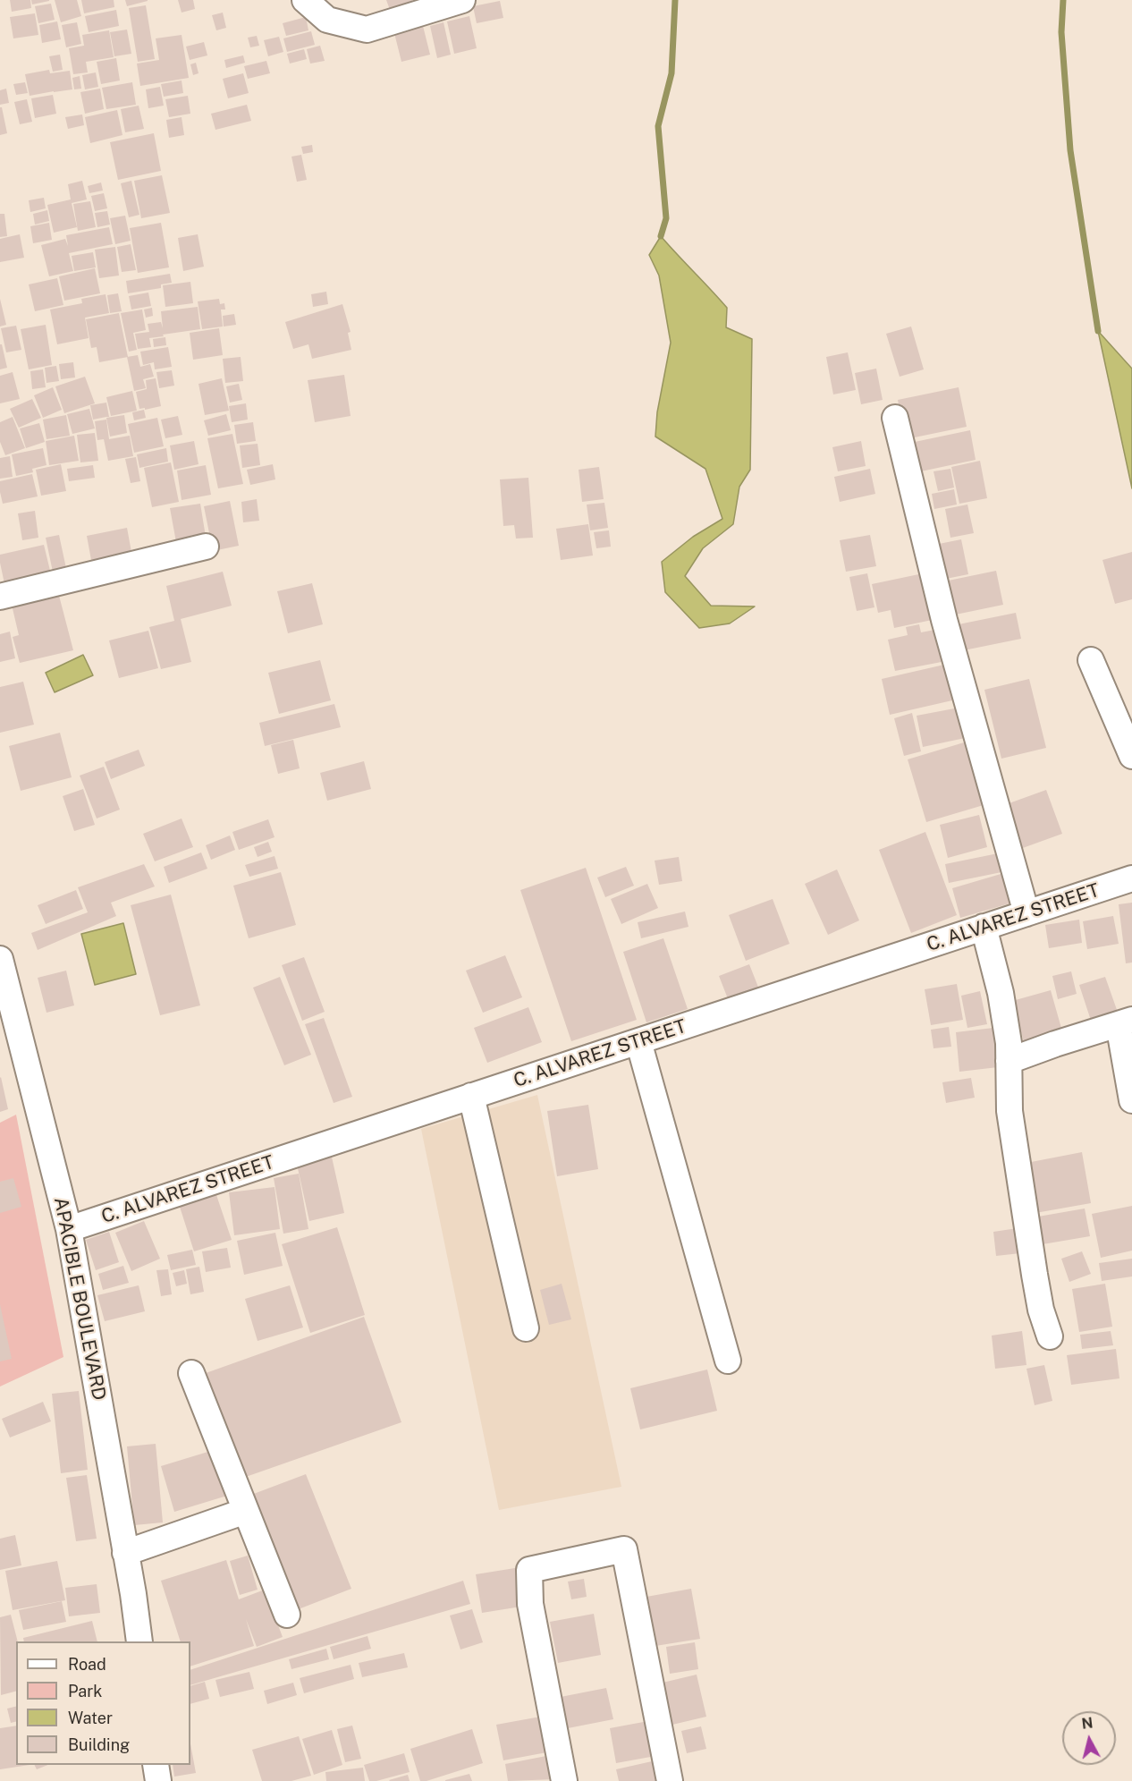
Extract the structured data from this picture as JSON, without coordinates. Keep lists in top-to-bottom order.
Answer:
{
  "streets": {
    "street": ["C. ALVAREZ STREET", "APACIBLE BOULEVARD"]
  },
  "crossings": [
    ["C. ALVAREZ STREET", "APACIBLE BOULEVARD"]
  ],
  "legend": [
    "Road",
    "Park",
    "Water",
    "Building"
  ],
  "north": "top"
}
